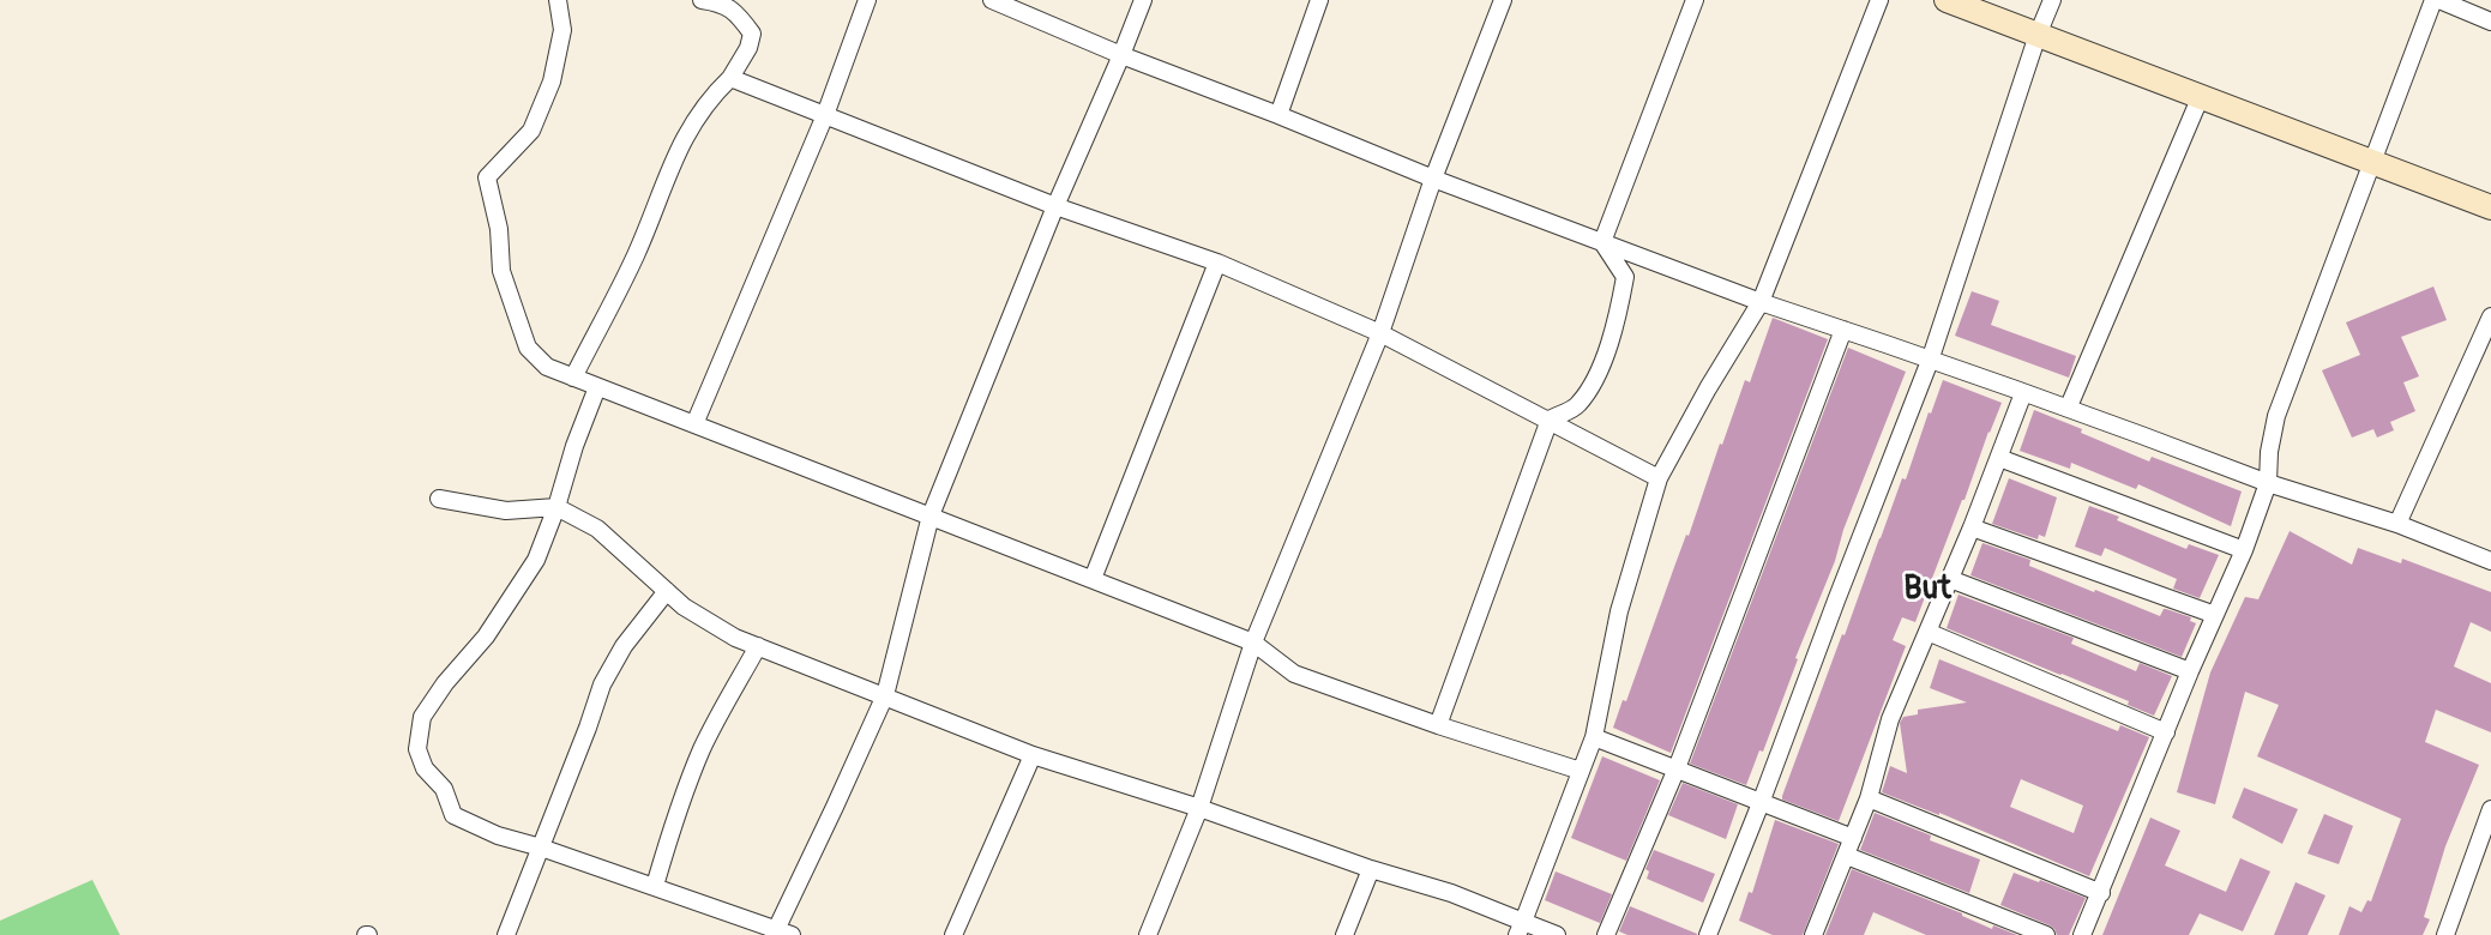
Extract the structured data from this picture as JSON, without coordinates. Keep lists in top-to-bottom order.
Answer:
{
  "districts": ["But"]
}
